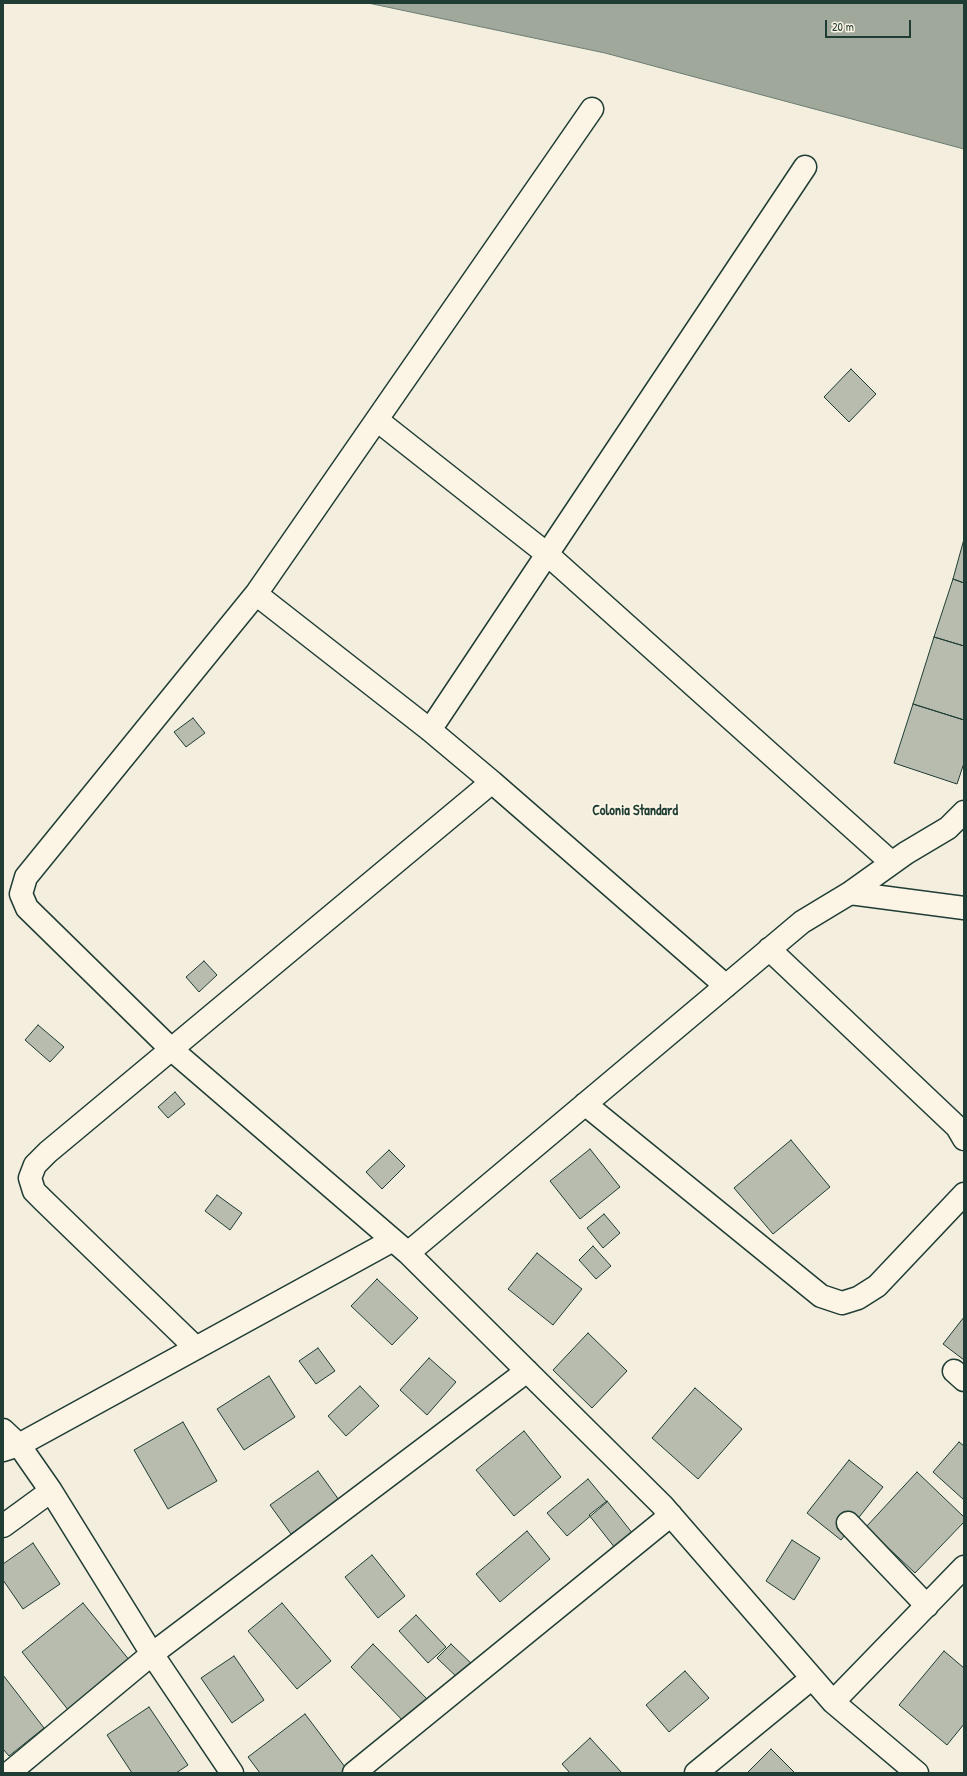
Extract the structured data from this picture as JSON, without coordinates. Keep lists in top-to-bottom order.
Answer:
{
  "districts": ["Colonia Standard"],
  "scale_bar": "20 m"
}
